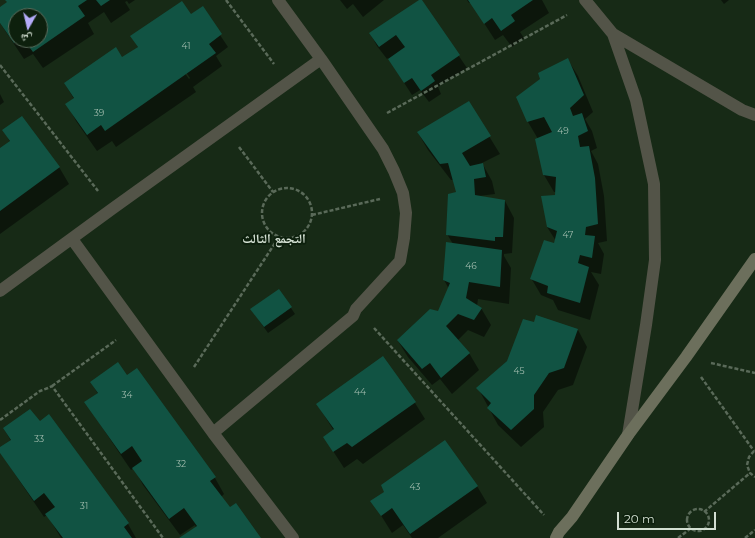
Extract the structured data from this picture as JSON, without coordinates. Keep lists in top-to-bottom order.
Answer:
{
  "districts": ["التجمع الثالث"],
  "house_numbers": [
    "41",
    "39",
    "49",
    "47",
    "46",
    "45",
    "44",
    "34",
    "33",
    "32",
    "43",
    "31"
  ],
  "scale_bar": "20 m",
  "north": "bottom"
}
